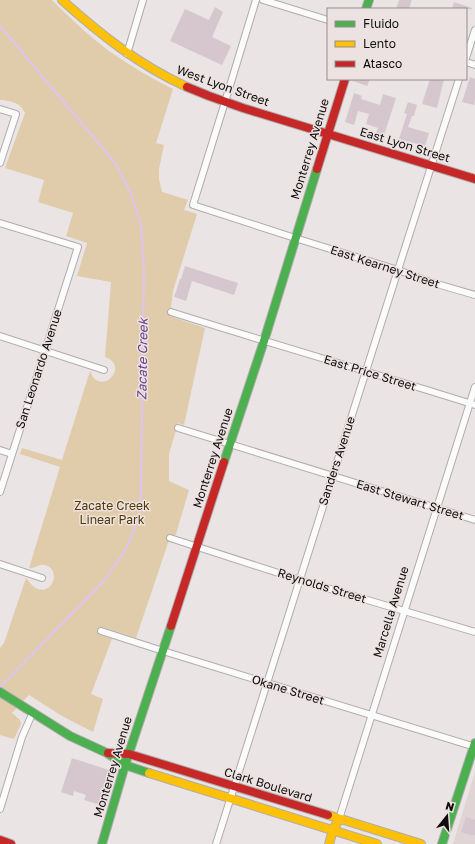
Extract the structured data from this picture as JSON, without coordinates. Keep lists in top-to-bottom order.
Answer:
{
  "streets": {
    "main road": [
      "West Lyon Street",
      "East Lyon Street",
      "Monterrey Avenue",
      "Marcella Avenue",
      "Clark Boulevard"
    ],
    "street": [
      "East Kearney Street",
      "San Leonardo Avenue",
      "East Price Street",
      "Sanders Avenue",
      "East Stewart Street",
      "Reynolds Street",
      "Okane Street"
    ]
  },
  "crossings": [
    ["West Lyon Street", "East Lyon Street"],
    ["West Lyon Street", "Monterrey Avenue"],
    ["West Lyon Street", "East Kearney Street"],
    ["East Lyon Street", "Monterrey Avenue"],
    ["East Lyon Street", "Sanders Avenue"],
    ["Monterrey Avenue", "East Kearney Street"],
    ["Monterrey Avenue", "East Price Street"],
    ["Monterrey Avenue", "East Stewart Street"],
    ["Monterrey Avenue", "Reynolds Street"],
    ["Monterrey Avenue", "Okane Street"],
    ["Monterrey Avenue", "Clark Boulevard"],
    ["East Kearney Street", "Sanders Avenue"],
    ["East Price Street", "Sanders Avenue"],
    ["East Price Street", "Marcella Avenue"],
    ["Sanders Avenue", "East Stewart Street"],
    ["Sanders Avenue", "Reynolds Street"],
    ["Sanders Avenue", "Okane Street"],
    ["Sanders Avenue", "Clark Boulevard"],
    ["East Stewart Street", "Marcella Avenue"],
    ["Reynolds Street", "Marcella Avenue"],
    ["Marcella Avenue", "Okane Street"],
    ["Marcella Avenue", "Clark Boulevard"]
  ],
  "water": ["Zacate Creek"],
  "parks": ["Zacate Creek Linear Park"],
  "legend": ["Fluido", "Lento", "Atasco"],
  "north": "top"
}
